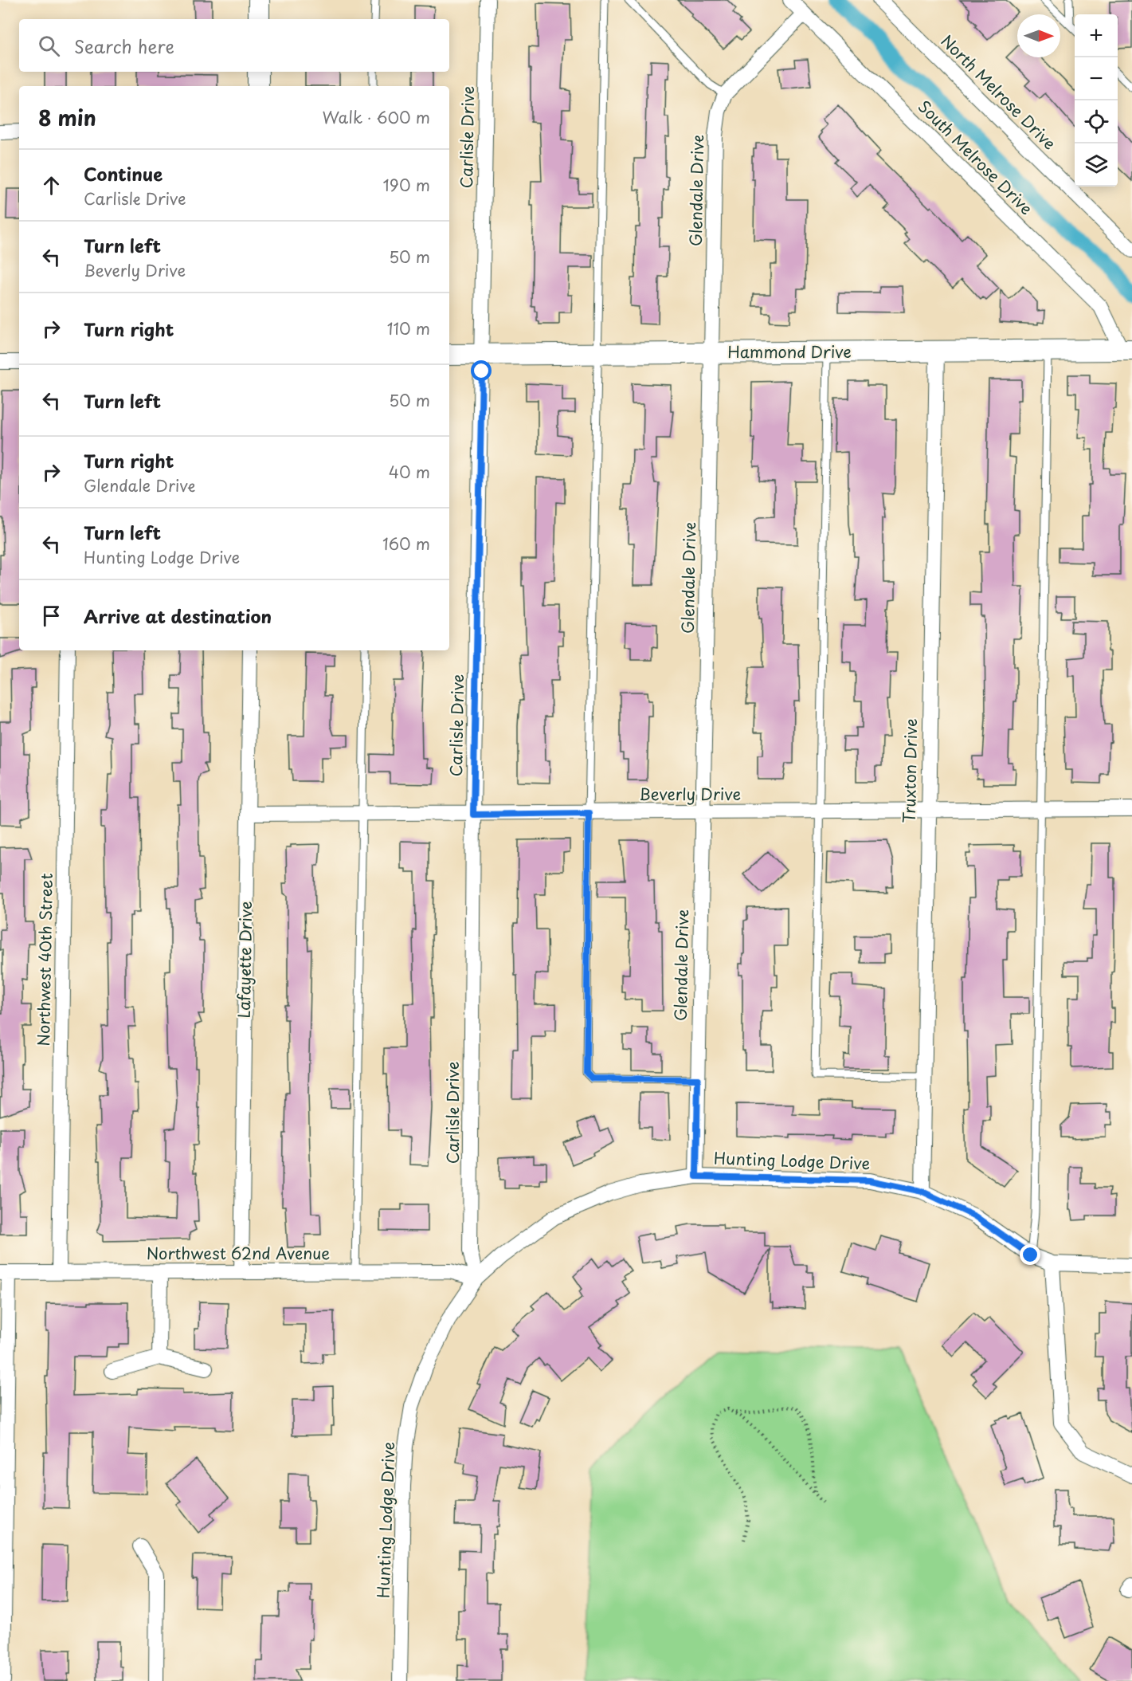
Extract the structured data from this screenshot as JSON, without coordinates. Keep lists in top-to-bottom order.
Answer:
{
  "streets": {
    "street": [
      "North Melrose Drive",
      "Carlisle Drive",
      "South Melrose Drive",
      "Glendale Drive",
      "Hammond Drive",
      "Truxton Drive",
      "Beverly Drive",
      "Northwest 40th Street",
      "Lafayette Drive",
      "Hunting Lodge Drive",
      "Northwest 62nd Avenue"
    ]
  },
  "crossings": [
    ["Carlisle Drive", "Hammond Drive"],
    ["Carlisle Drive", "Beverly Drive"],
    ["Carlisle Drive", "Hunting Lodge Drive"],
    ["Carlisle Drive", "Northwest 62nd Avenue"],
    ["South Melrose Drive", "Glendale Drive"],
    ["South Melrose Drive", "Hammond Drive"],
    ["Glendale Drive", "Hammond Drive"],
    ["Glendale Drive", "Beverly Drive"],
    ["Glendale Drive", "Hunting Lodge Drive"],
    ["Hammond Drive", "Truxton Drive"],
    ["Truxton Drive", "Beverly Drive"],
    ["Truxton Drive", "Hunting Lodge Drive"],
    ["Beverly Drive", "Lafayette Drive"],
    ["Northwest 40th Street", "Northwest 62nd Avenue"],
    ["Lafayette Drive", "Northwest 62nd Avenue"],
    ["Hunting Lodge Drive", "Northwest 62nd Avenue"]
  ],
  "north": "right",
  "page": {
    "map_buttons": ["+", "−"],
    "search": "Search here",
    "heading": ["8 min", "Walk · 600 m"],
    "list": [
      ["Continue", "Carlisle Drive", "190 m"],
      ["Turn left", "Beverly Drive", "50 m"],
      ["Turn right", "110 m"],
      ["Turn left", "50 m"],
      ["Turn right", "Glendale Drive", "40 m"],
      ["Turn left", "Hunting Lodge Drive", "160 m"],
      "Arrive at destination"
    ]
  }
}
